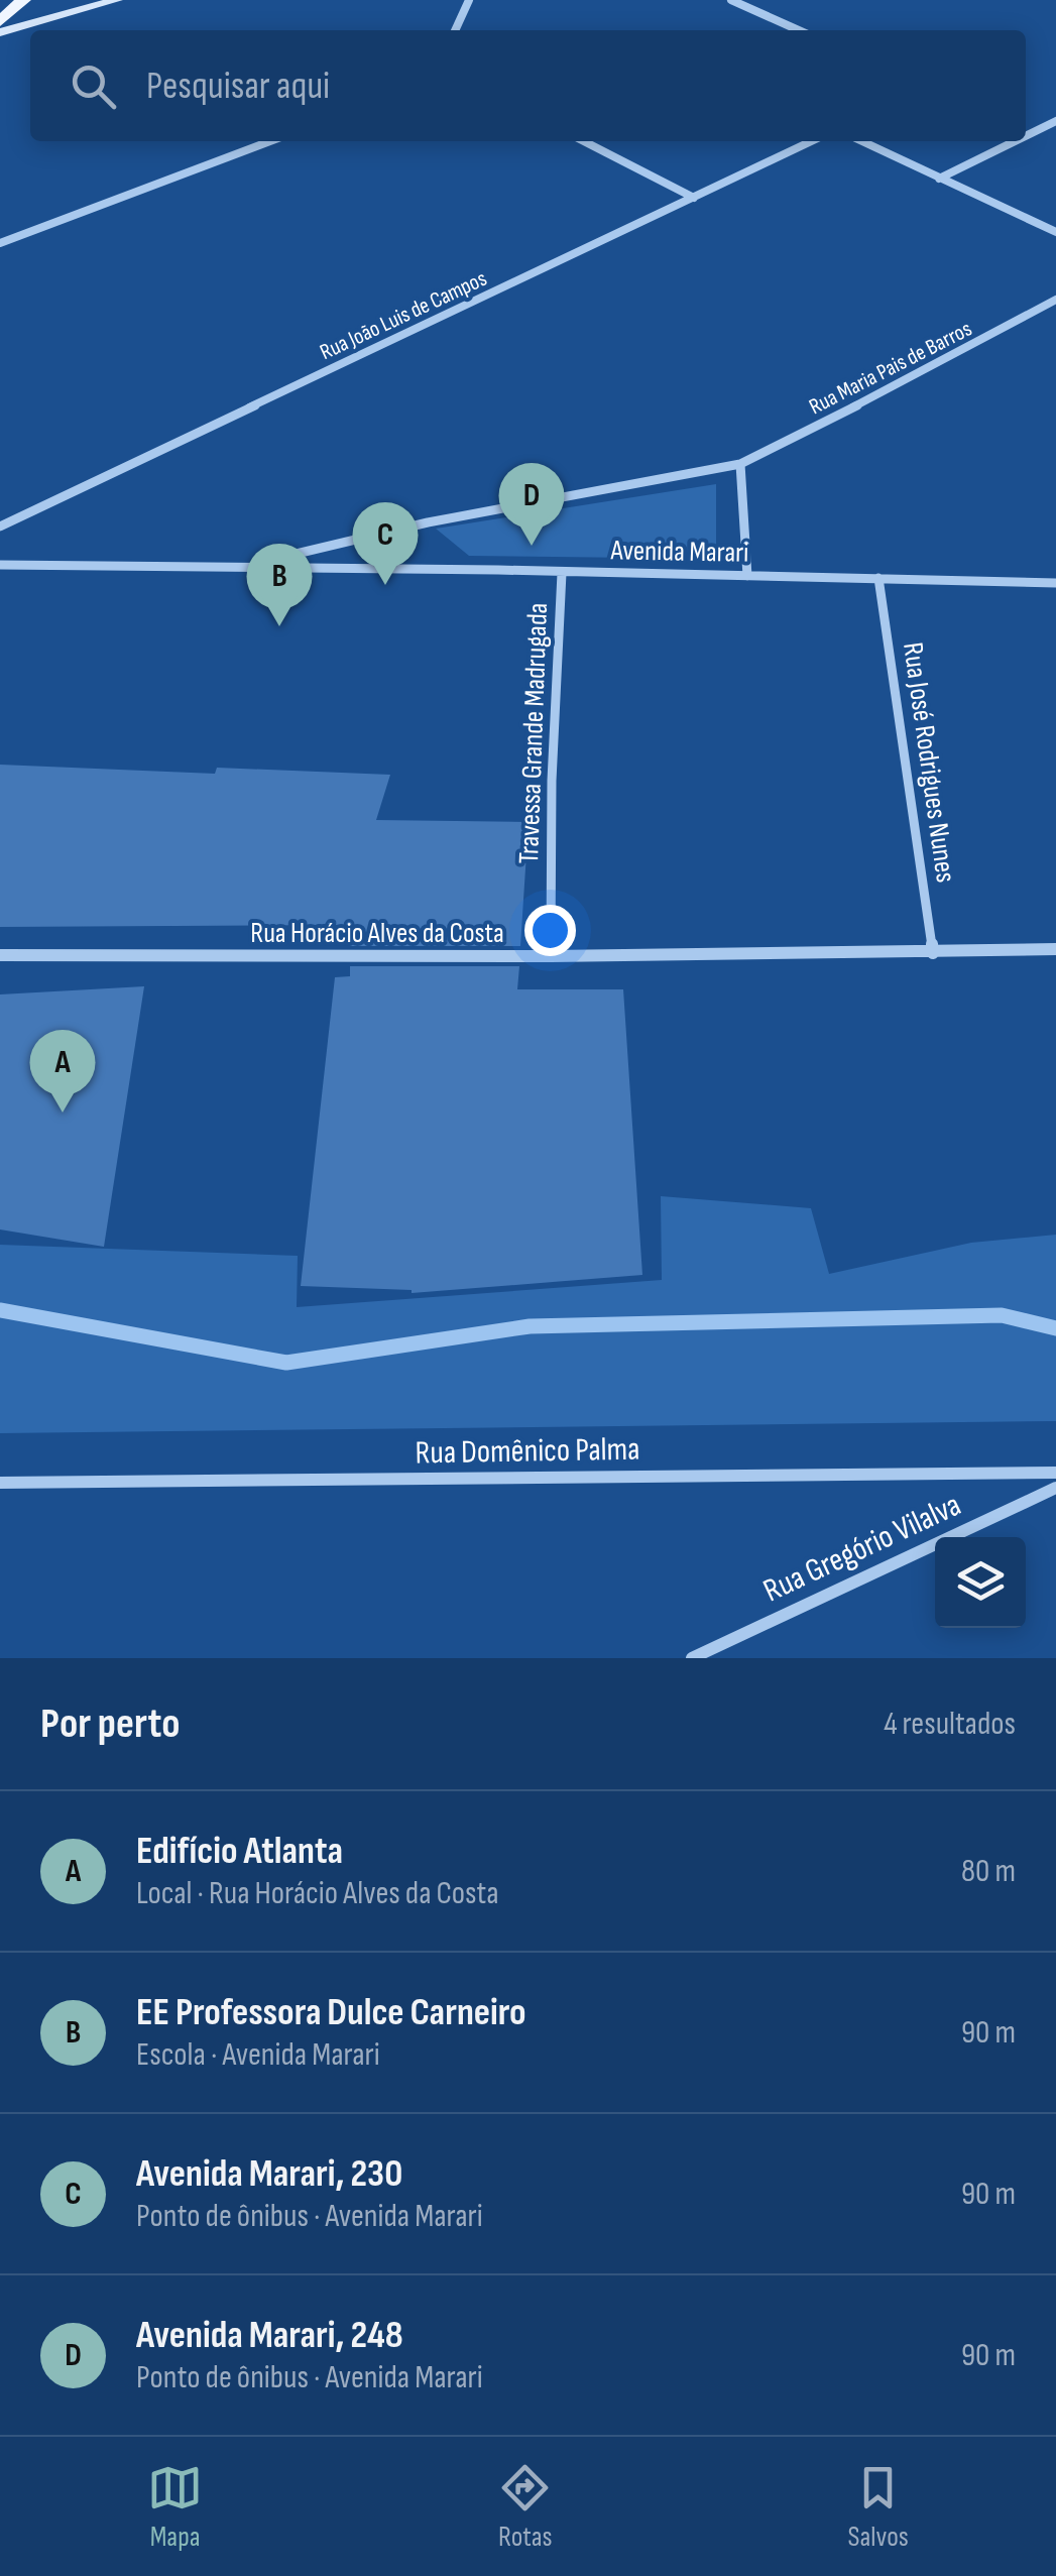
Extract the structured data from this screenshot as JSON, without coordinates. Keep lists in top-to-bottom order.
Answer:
{
  "streets": {
    "street": [
      "Rua João Luis de Campos",
      "Rua Maria Pais de Barros",
      "Avenida Marari",
      "Travessa Grande Madrugada",
      "Rua José Rodrigues Nunes",
      "Rua Horácio Alves da Costa",
      "Rua Domênico Palma",
      "Rua Gregório Vilalva"
    ]
  },
  "crossings": [
    ["Rua Maria Pais de Barros", "Avenida Marari"],
    ["Avenida Marari", "Travessa Grande Madrugada"],
    ["Avenida Marari", "Rua José Rodrigues Nunes"],
    ["Travessa Grande Madrugada", "Rua Horácio Alves da Costa"],
    ["Rua José Rodrigues Nunes", "Rua Horácio Alves da Costa"]
  ],
  "page": {
    "search": "Pesquisar aqui",
    "pins": [
      "D",
      "C",
      "B",
      "A"
    ],
    "heading": ["Por perto", "4 resultados"],
    "list": [
      {
        "mark": "A",
        "name": "Edifício Atlanta",
        "note": "Local · Rua Horácio Alves da Costa",
        "value": "80 m"
      },
      {
        "mark": "B",
        "name": "EE Professora Dulce Carneiro",
        "note": "Escola · Avenida Marari",
        "value": "90 m"
      },
      {
        "mark": "C",
        "name": "Avenida Marari, 230",
        "note": "Ponto de ônibus · Avenida Marari",
        "value": "90 m"
      },
      {
        "mark": "D",
        "name": "Avenida Marari, 248",
        "note": "Ponto de ônibus · Avenida Marari",
        "value": "90 m"
      }
    ],
    "nav": ["Mapa", "Rotas", "Salvos"]
  }
}
